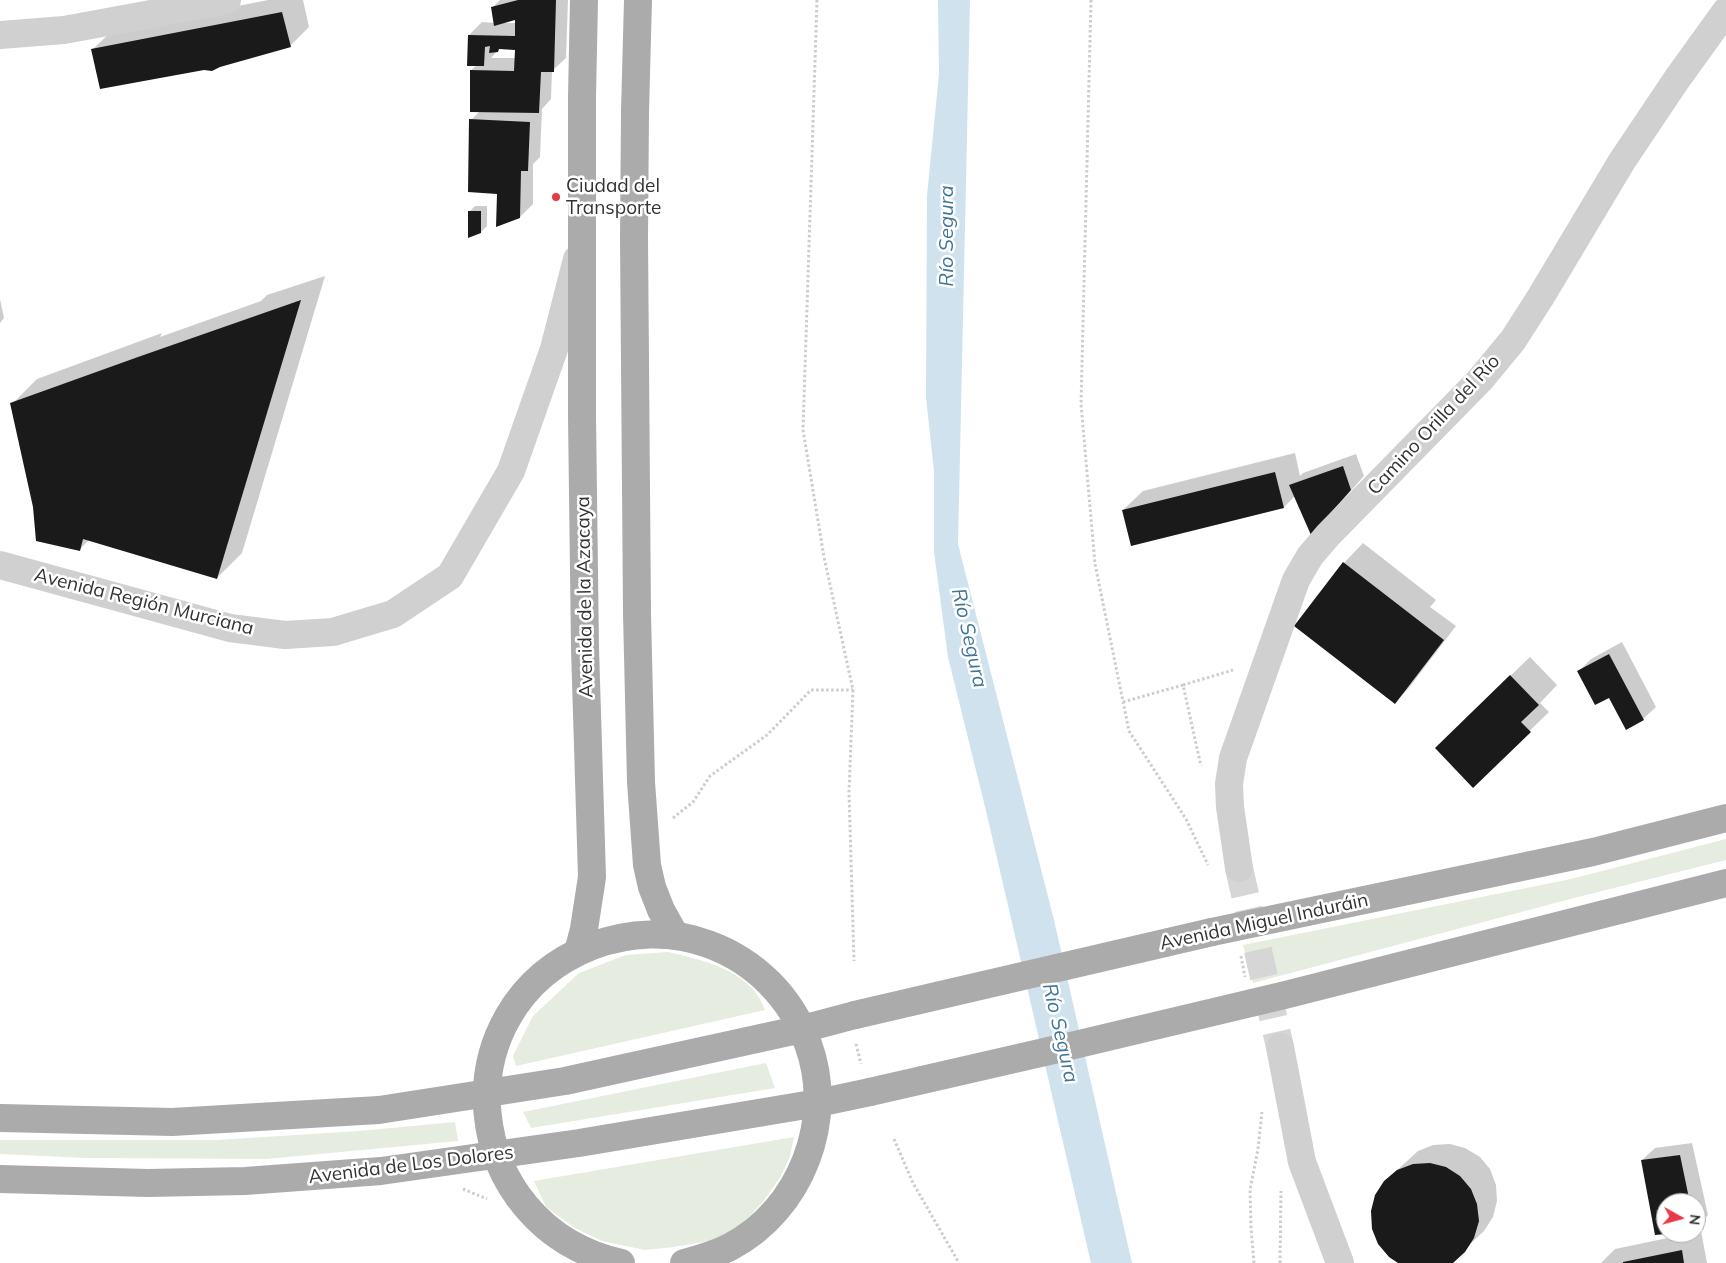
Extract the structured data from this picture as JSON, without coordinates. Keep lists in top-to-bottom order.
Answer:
{
  "streets": {
    "main road": [
      "Avenida de la Azacaya",
      "Avenida Región Murciana",
      "Avenida Miguel Induráin",
      "Avenida de Los Dolores"
    ],
    "street": ["Camino Orilla del Río"]
  },
  "crossings": [
    ["Avenida de la Azacaya", "Avenida Región Murciana"]
  ],
  "water": ["Río Segura"],
  "places": ["Ciudad del Transporte"],
  "north": "right"
}
